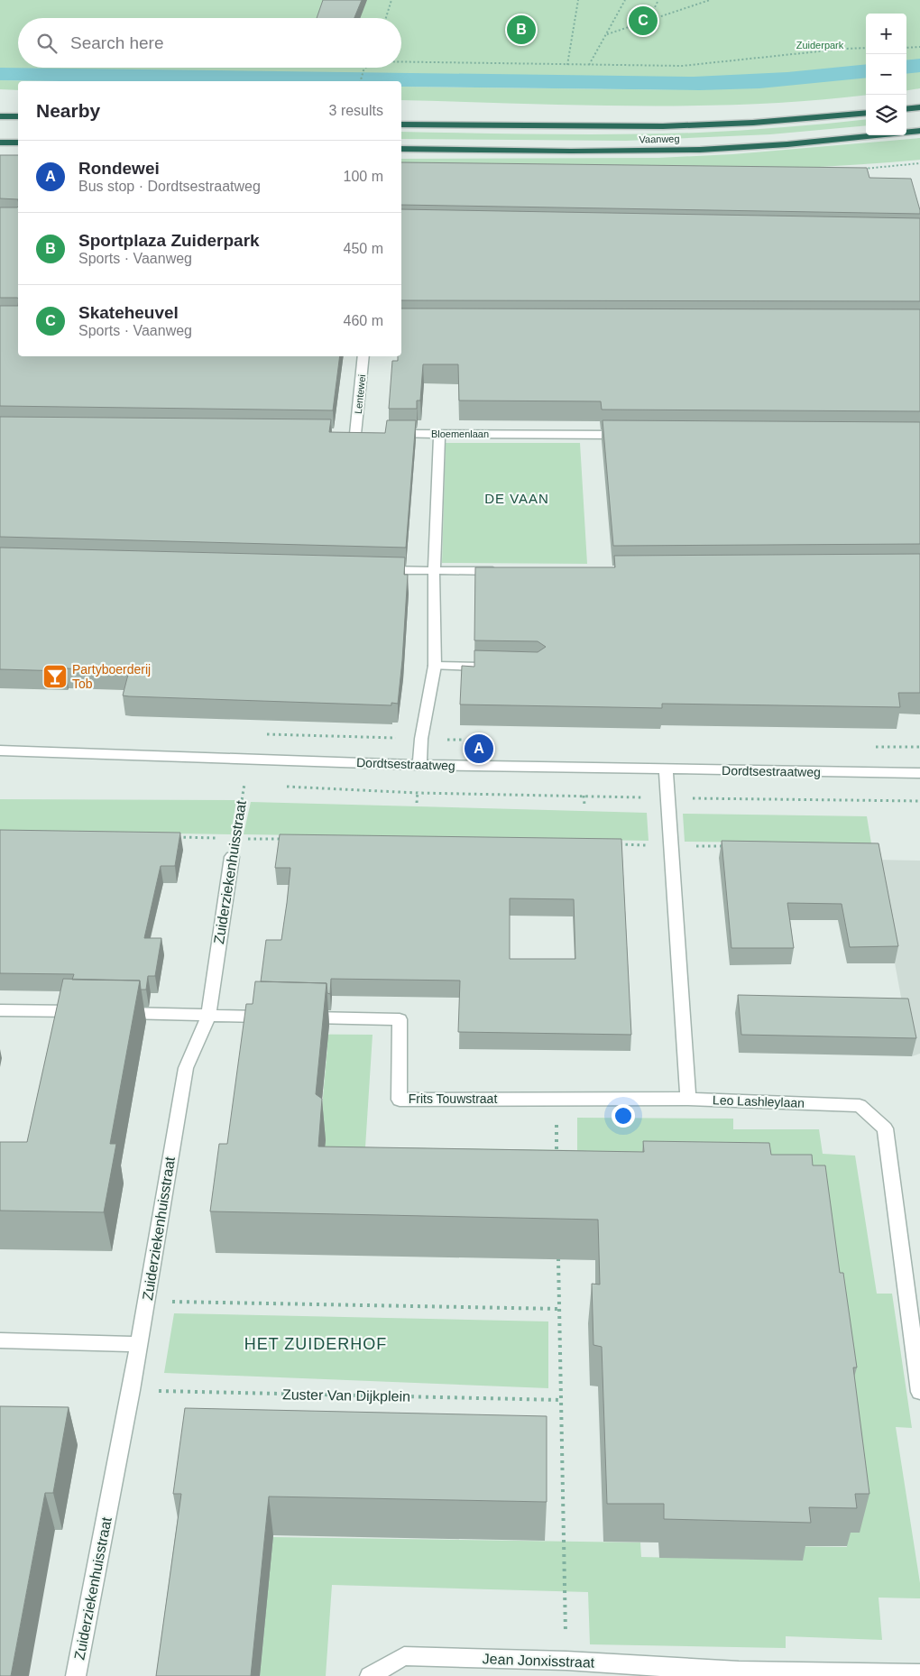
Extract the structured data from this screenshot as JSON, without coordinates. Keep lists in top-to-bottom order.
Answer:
{
  "streets": {
    "highway": ["Vaanweg"],
    "street": [
      "Lentewei",
      "Bloemenlaan",
      "Dordtsestraatweg",
      "Zuiderziekenhuisstraat",
      "Frits Touwstraat",
      "Leo Lashleylaan",
      "Jean Jonxisstraat"
    ],
    "path": ["Zuster Van Dijkplein"]
  },
  "crossings": [
    ["Zuiderziekenhuisstraat", "Zuster Van Dijkplein"],
    ["Frits Touwstraat", "Leo Lashleylaan"]
  ],
  "districts": ["DE VAAN", "HET ZUIDERHOF"],
  "parks": ["Zuiderpark"],
  "places": {
    "bar": ["Partyboerderij Tob"]
  },
  "page": {
    "pins": ["C", "B", "A"],
    "map_buttons": ["+", "−"],
    "search": "Search here",
    "heading": ["Nearby", "3 results"],
    "list": [
      {
        "mark": "A",
        "name": "Rondewei",
        "note": "Bus stop · Dordtsestraatweg",
        "value": "100 m"
      },
      {
        "mark": "B",
        "name": "Sportplaza Zuiderpark",
        "note": "Sports · Vaanweg",
        "value": "450 m"
      },
      {
        "mark": "C",
        "name": "Skateheuvel",
        "note": "Sports · Vaanweg",
        "value": "460 m"
      }
    ]
  }
}
